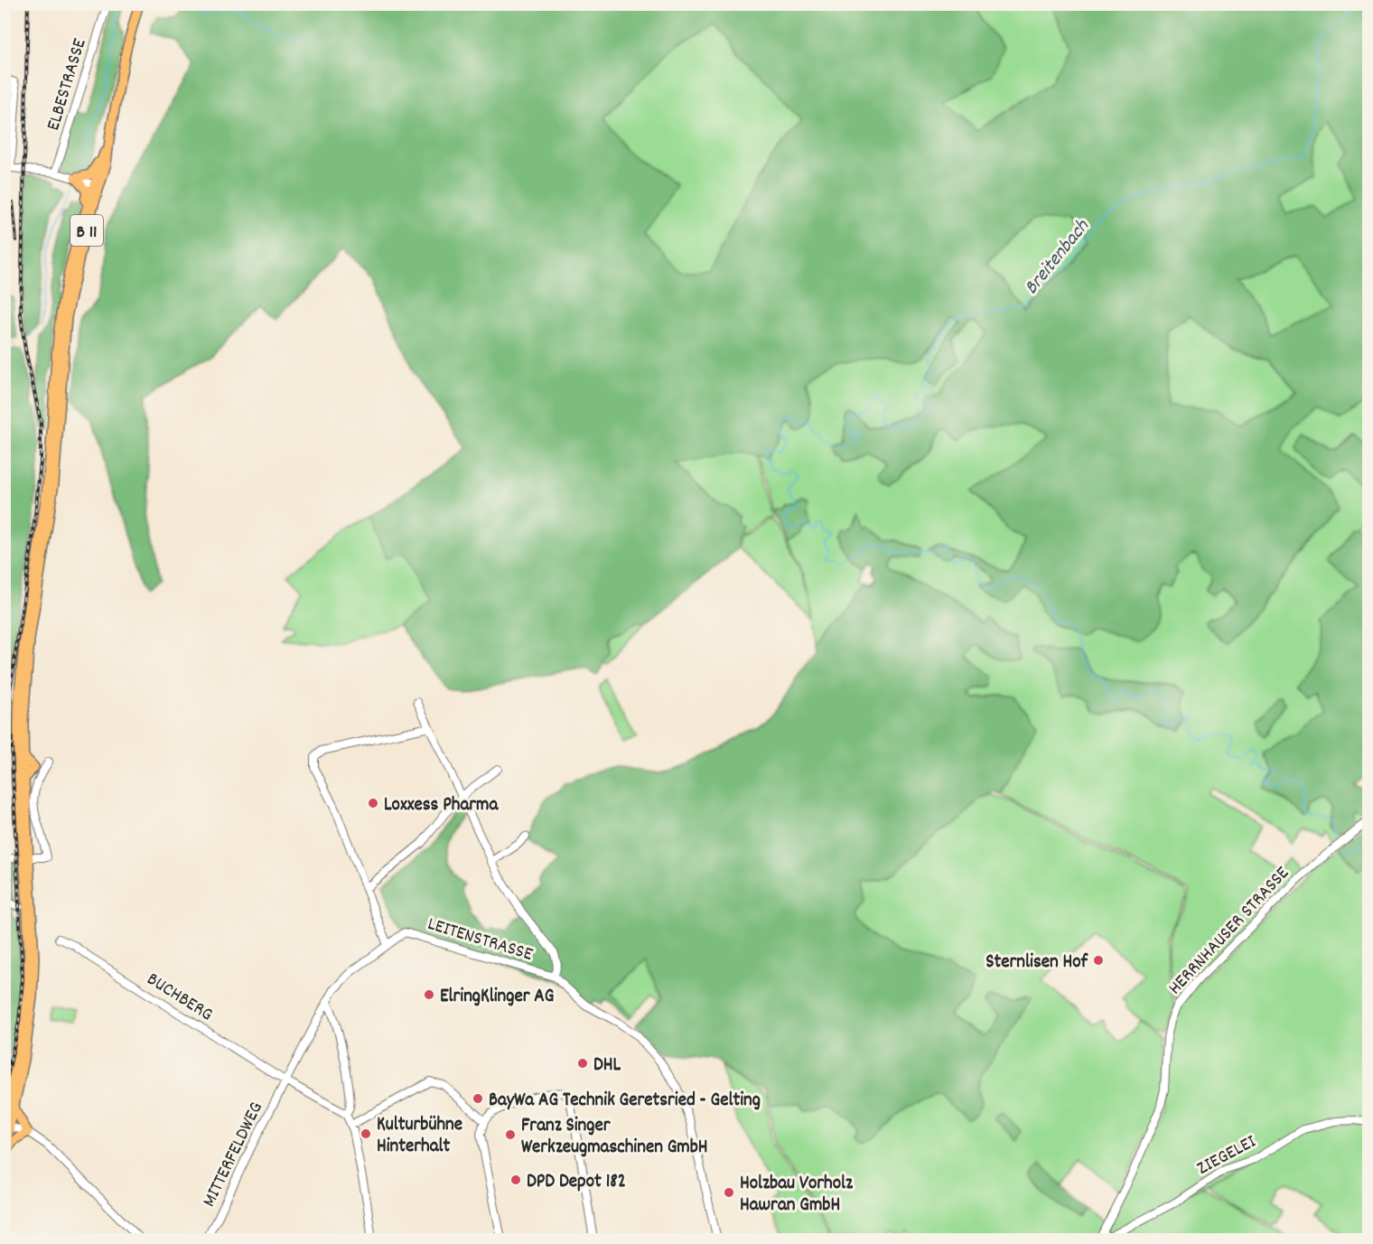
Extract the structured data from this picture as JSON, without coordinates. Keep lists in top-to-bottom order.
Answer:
{
  "streets": {
    "main road": ["B 11"],
    "street": [
      "ELBESTRASSE",
      "HERRNHAUSER STRASSE",
      "LEITENSTRASSE",
      "BUCHBERG",
      "MITTERFELDWEG",
      "ZIEGELEI"
    ]
  },
  "crossings": [
    ["LEITENSTRASSE", "BUCHBERG"],
    ["LEITENSTRASSE", "MITTERFELDWEG"],
    ["BUCHBERG", "MITTERFELDWEG"]
  ],
  "water": ["Breitenbach"],
  "places": [
    "Loxxess Pharma",
    "Sternlisen Hof",
    "ElringKlinger AG",
    "DHL",
    "BayWa AG Technik Geretsried - Gelting",
    "Kulturbühne Hinterhalt",
    "Franz Singer Werkzeugmaschinen GmbH",
    "DPD Depot 182",
    "Holzbau Vorholz Hawran GmbH"
  ]
}
